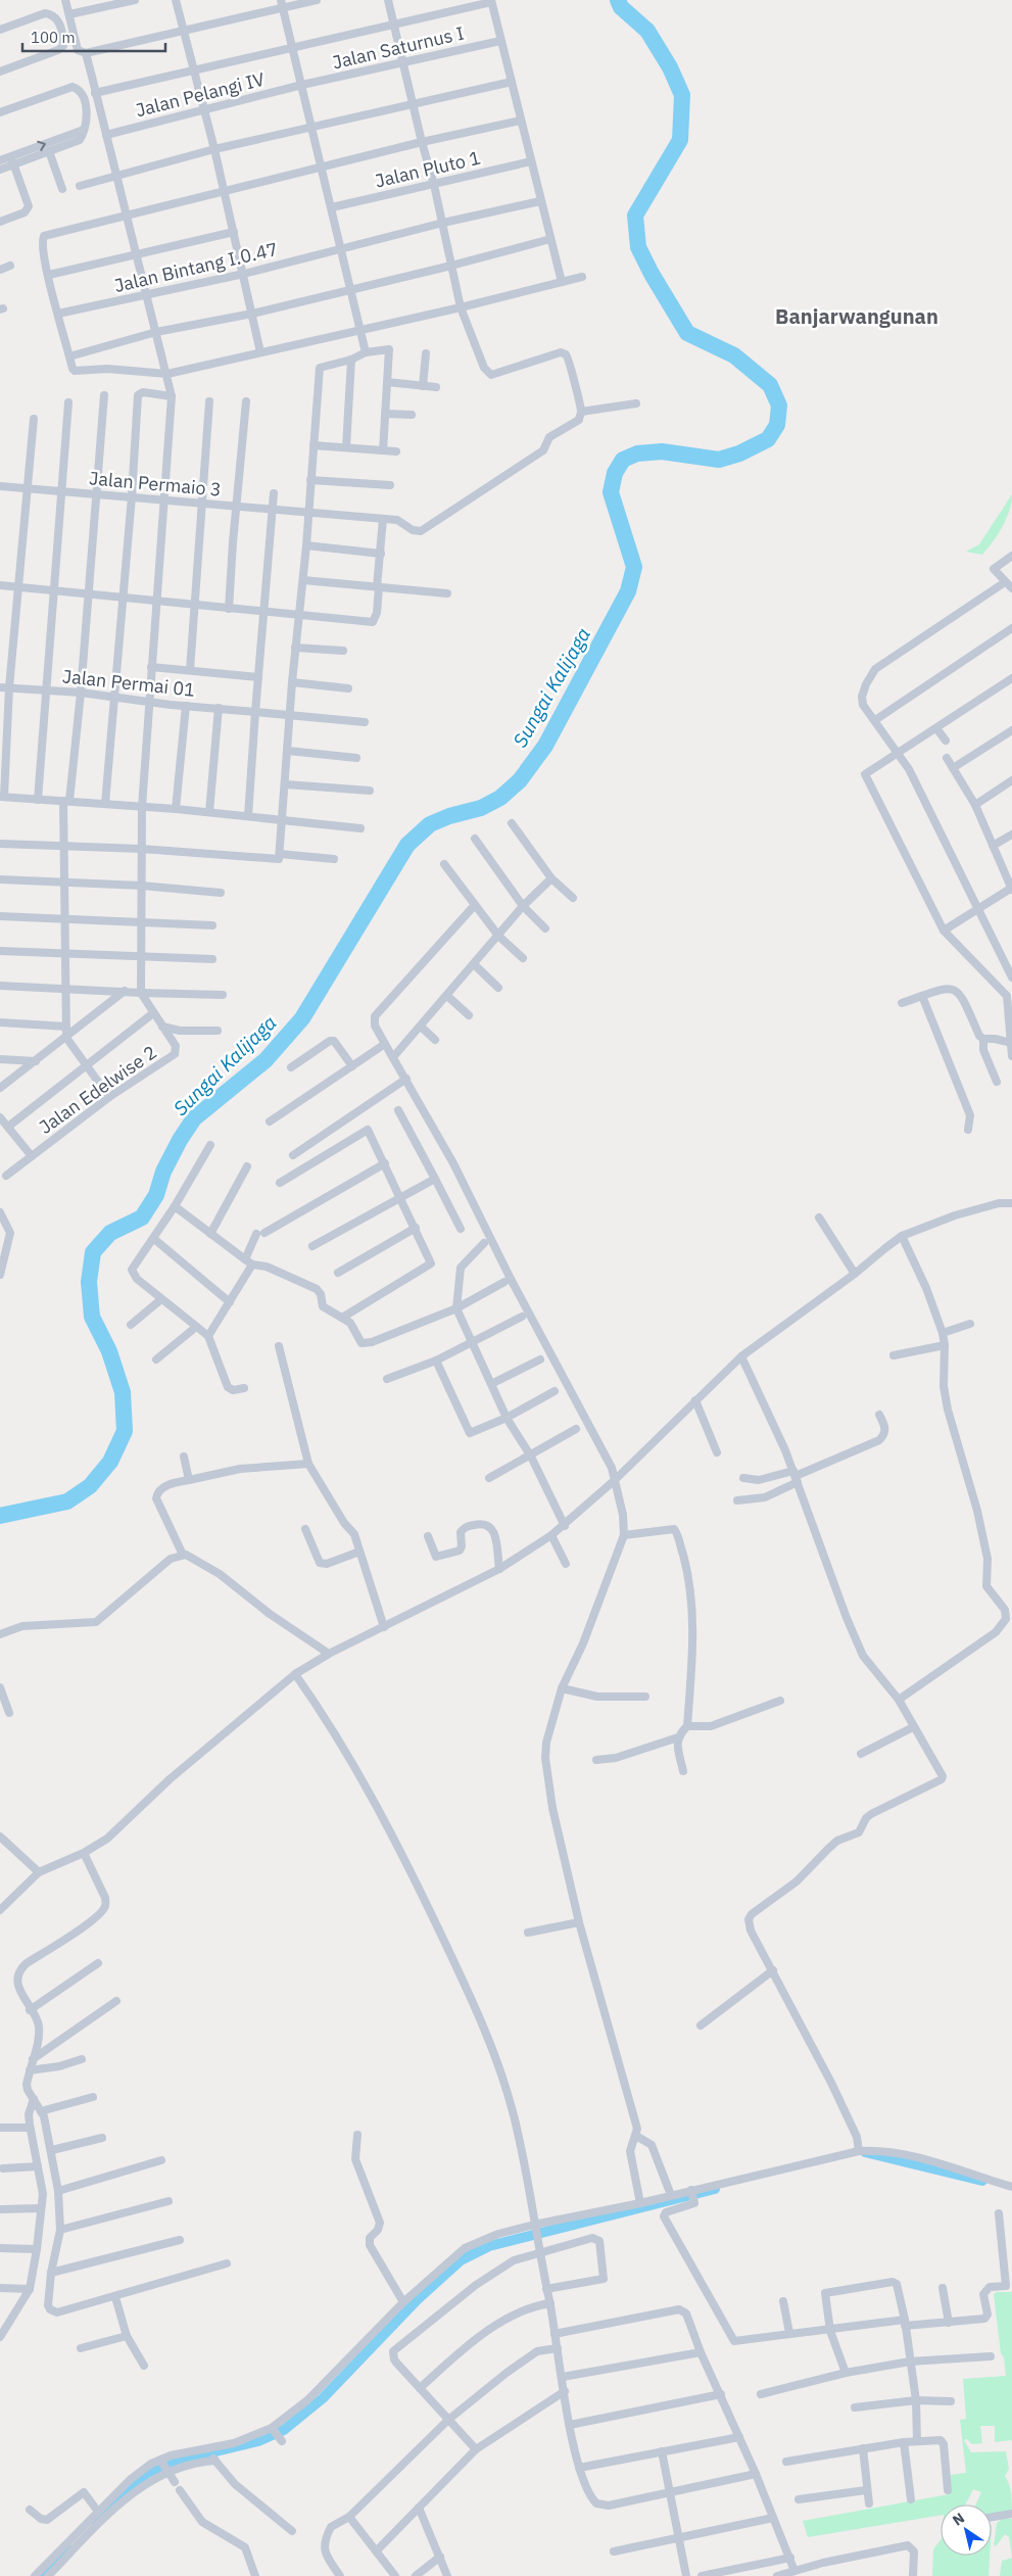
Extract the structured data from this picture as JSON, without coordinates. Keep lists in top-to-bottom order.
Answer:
{
  "streets": {
    "street": [
      "Jalan Saturnus I",
      "Jalan Pelangi IV",
      "Jalan Pluto 1",
      "Jalan Bintang I.0.47",
      "Jalan Permaio 3",
      "Jalan Permai 01",
      "Jalan Edelwise 2"
    ]
  },
  "crossings": [
    ["Jalan Saturnus I", "Jalan Pelangi IV"]
  ],
  "districts": ["Banjarwangunan"],
  "water": ["Sungai Kalijaga"],
  "scale_bar": "100 m",
  "north": "top left"
}
